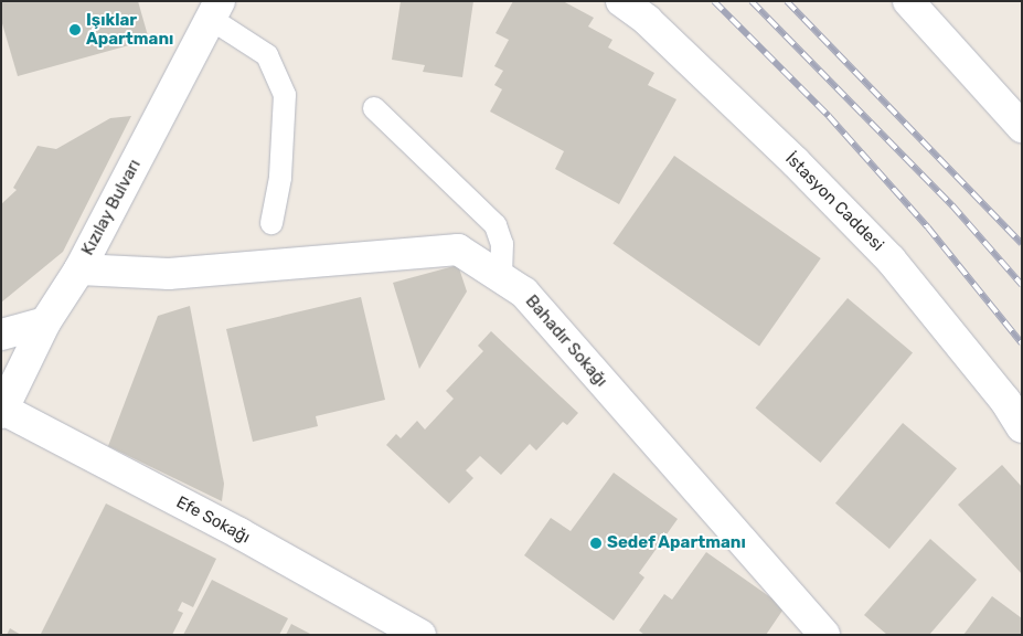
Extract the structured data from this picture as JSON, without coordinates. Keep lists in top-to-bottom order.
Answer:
{
  "streets": {
    "street": [
      "İstasyon Caddesi",
      "Kızılay Bulvarı",
      "Bahadır Sokağı",
      "Efe Sokağı"
    ]
  },
  "crossings": [
    ["Kızılay Bulvarı", "Bahadır Sokağı"],
    ["Kızılay Bulvarı", "Efe Sokağı"]
  ],
  "places": ["Işıklar Apartmanı", "Sedef Apartmanı"]
}
